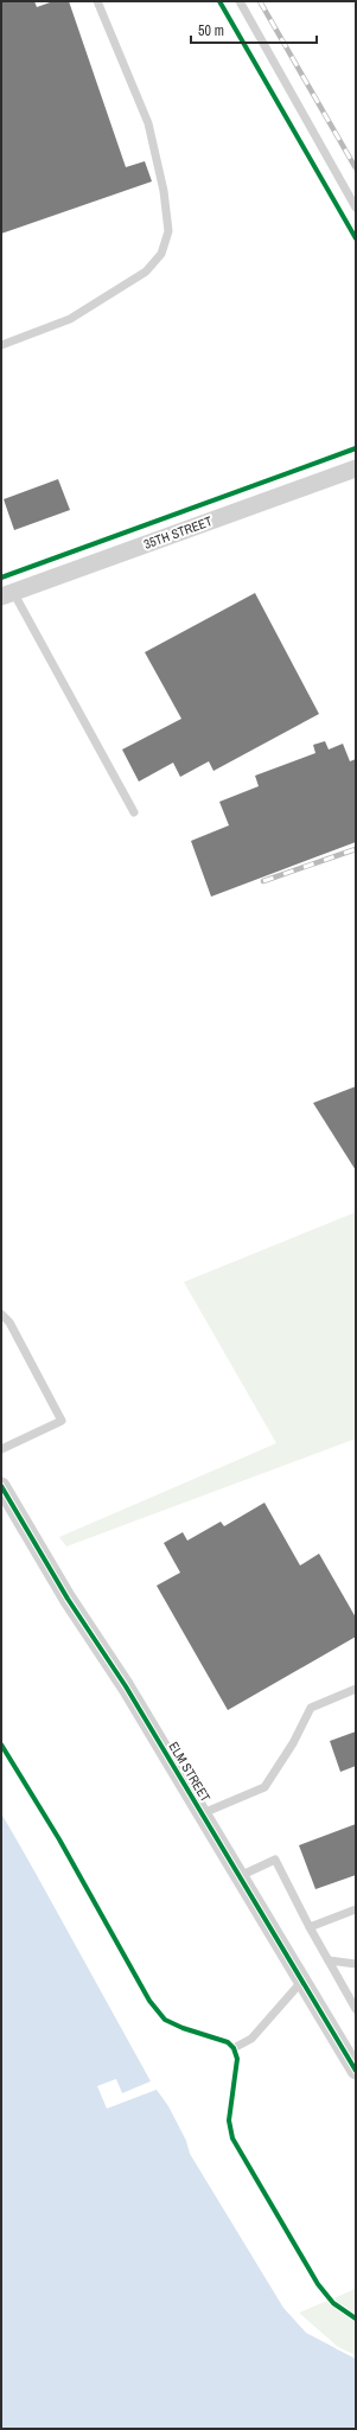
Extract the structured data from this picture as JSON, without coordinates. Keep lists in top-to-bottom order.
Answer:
{
  "streets": {
    "street": ["35TH STREET", "ELM STREET"]
  },
  "scale_bar": "50 m"
}
